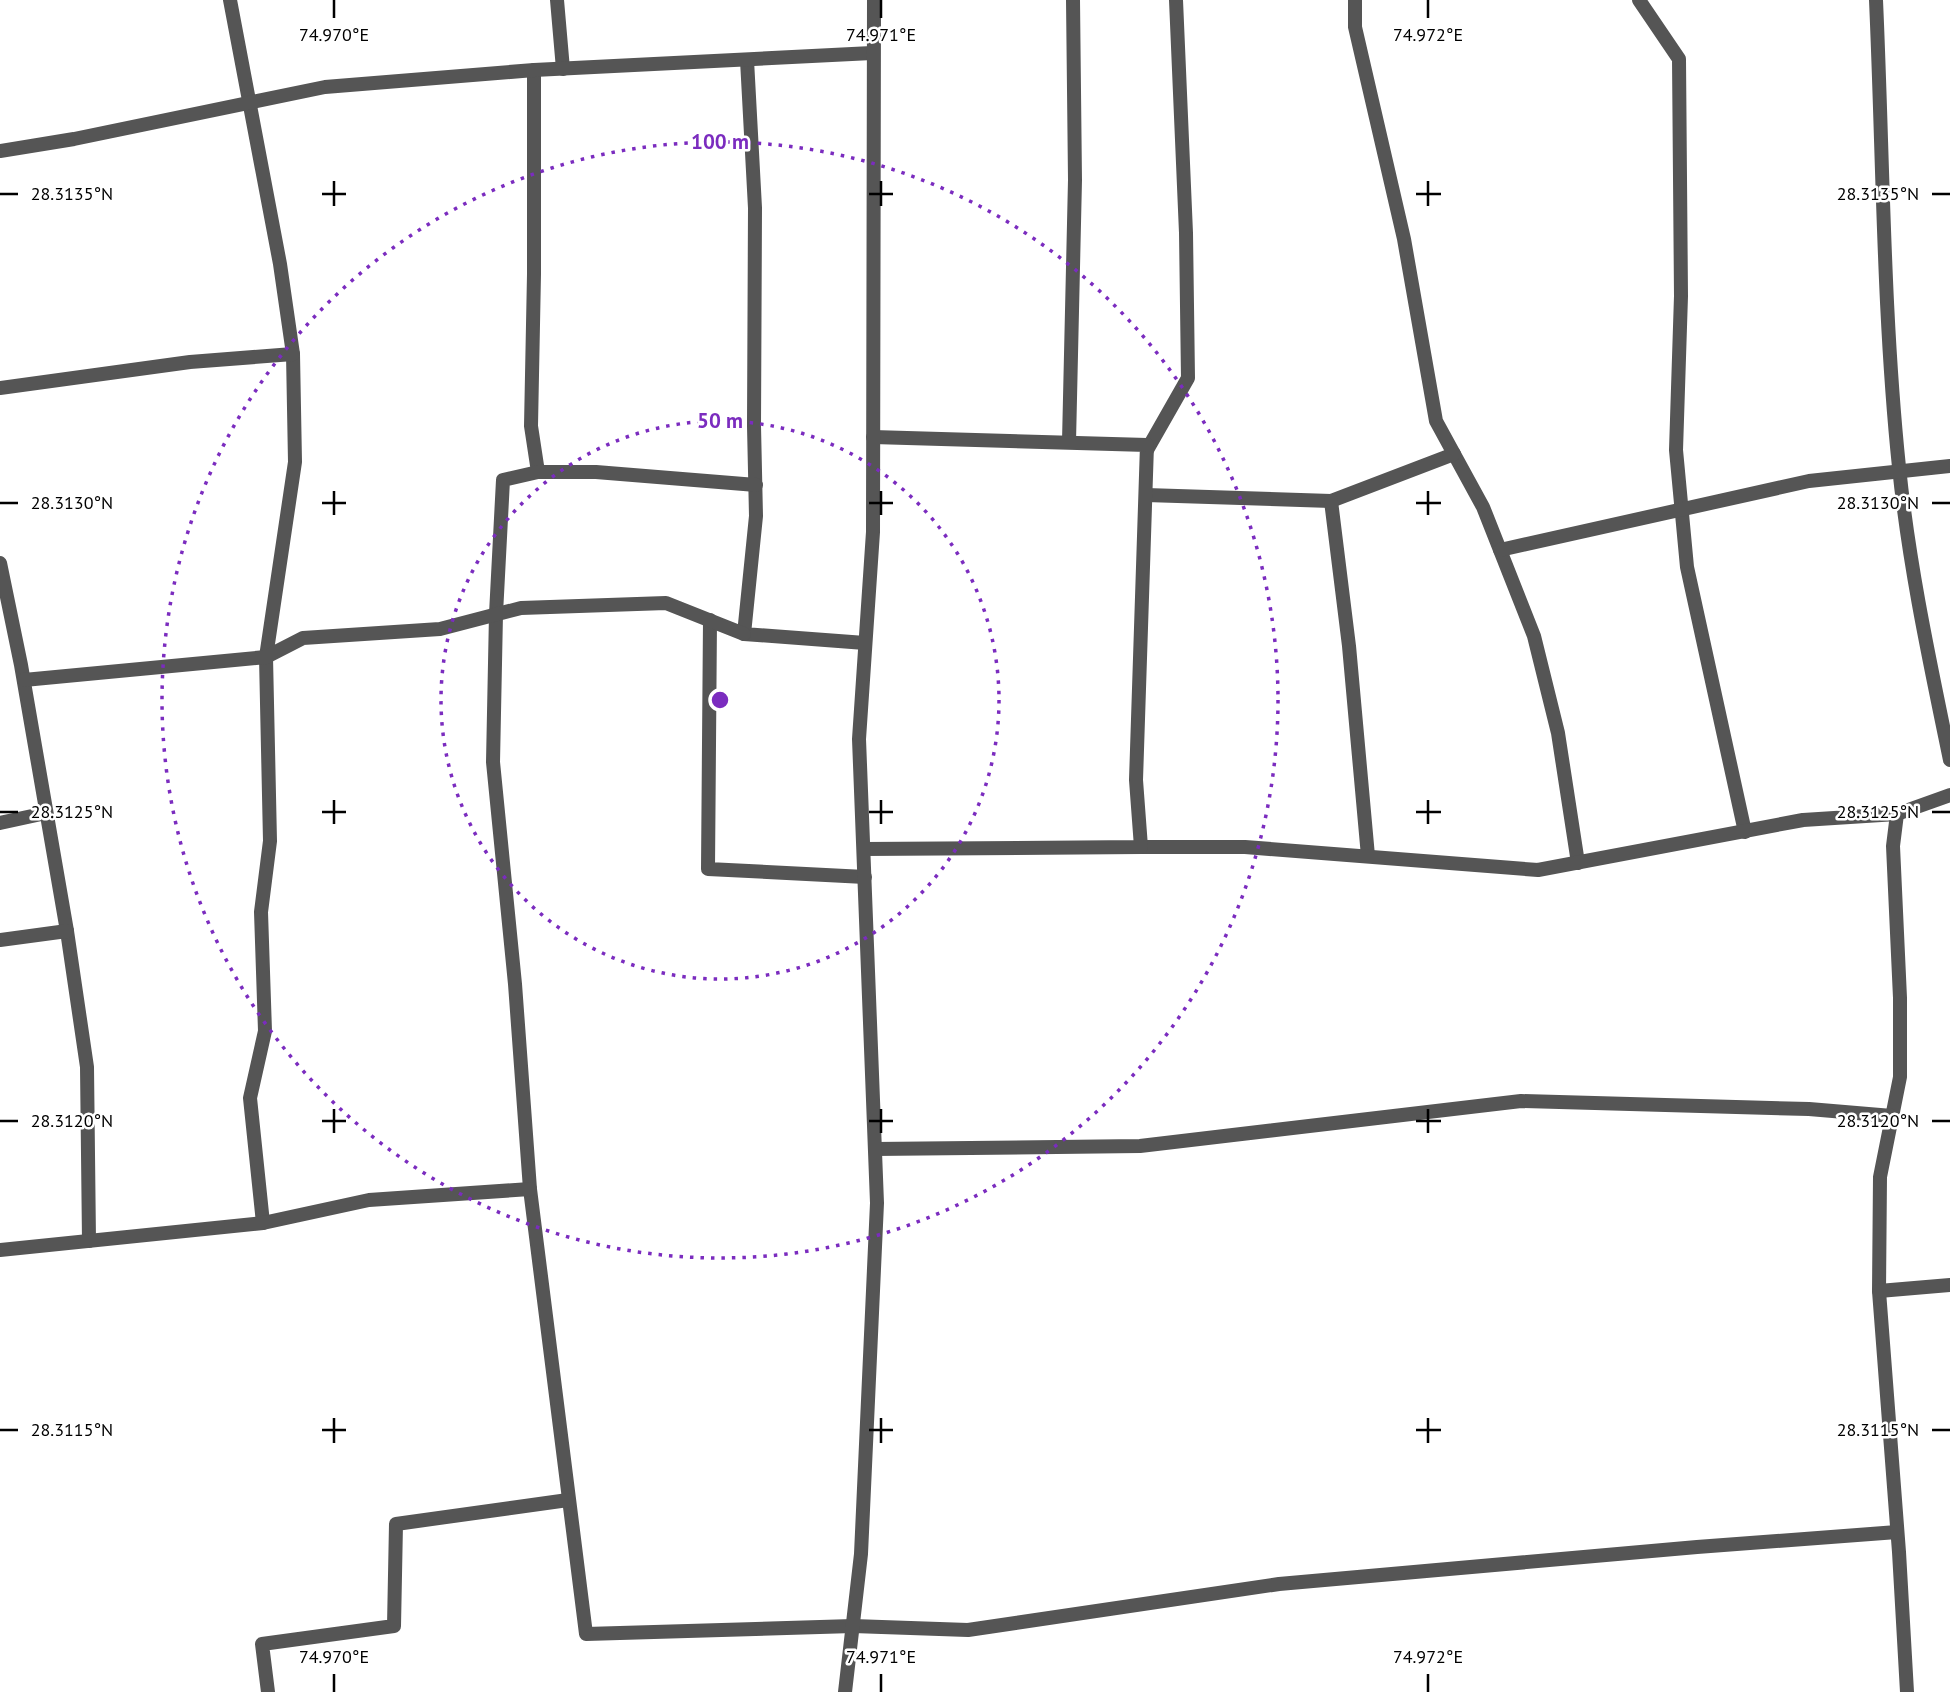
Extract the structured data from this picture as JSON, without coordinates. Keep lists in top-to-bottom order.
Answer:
{
  "coordinates": [
    "74.970°E",
    "74.971°E",
    "74.972°E",
    "28.3135°N",
    "28.3130°N",
    "28.3125°N",
    "28.3120°N",
    "28.3115°N"
  ],
  "rings": ["100 m", "50 m"]
}
